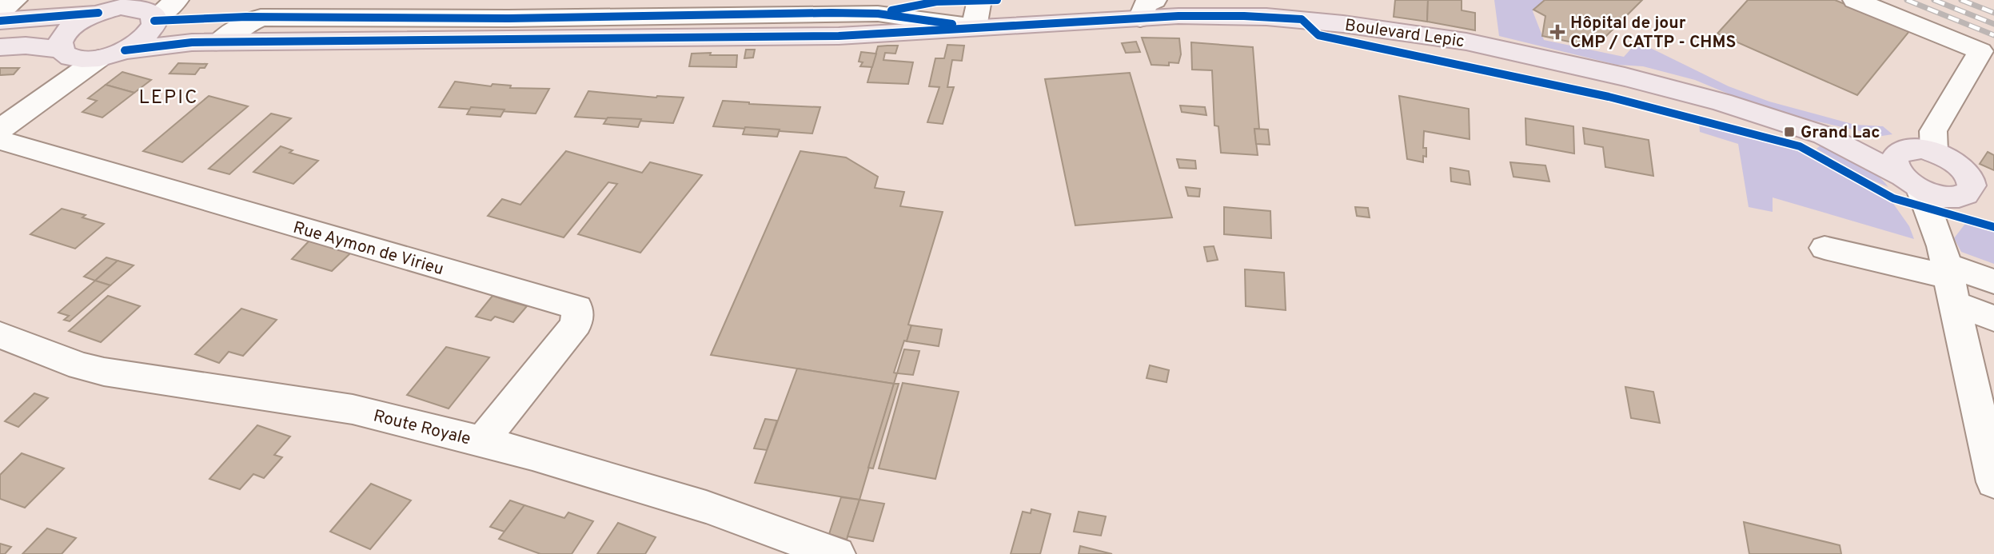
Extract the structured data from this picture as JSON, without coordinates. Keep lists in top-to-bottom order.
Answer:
{
  "streets": {
    "main road": ["Boulevard Lepic"],
    "street": ["Rue Aymon de Virieu", "Route Royale"]
  },
  "crossings": [
    ["Rue Aymon de Virieu", "Route Royale"]
  ],
  "districts": ["LEPIC"],
  "places": {
    "health": ["Hôpital de jour CMP / CATTP - CHMS"],
    "transit": ["Grand Lac"]
  }
}
